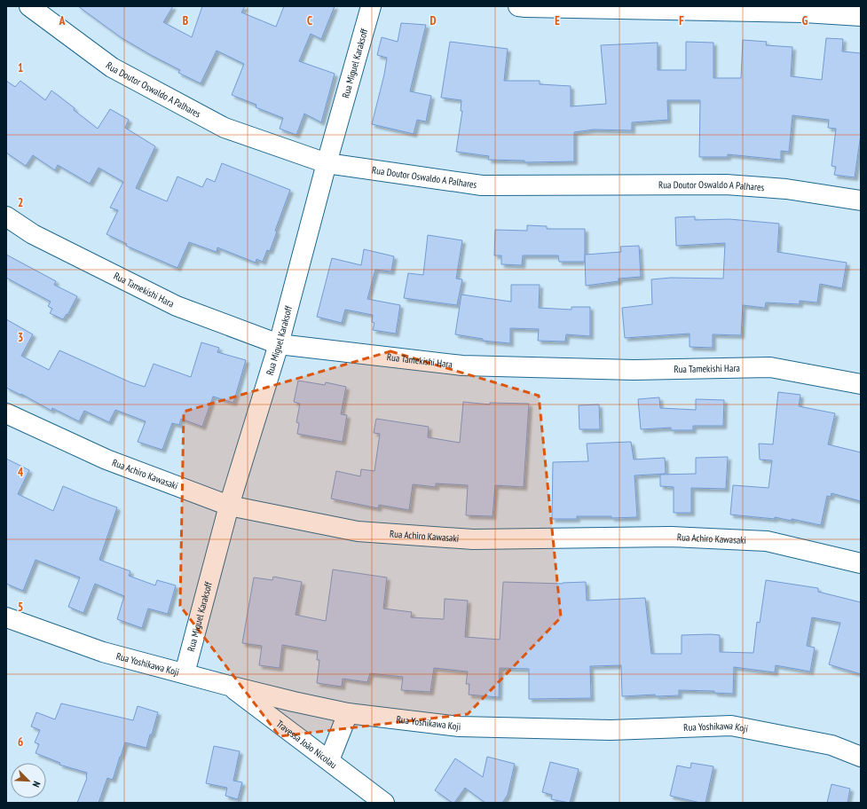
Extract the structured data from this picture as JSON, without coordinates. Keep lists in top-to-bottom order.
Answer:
{
  "streets": {
    "street": [
      "Rua Miguel Karaksoff",
      "Rua Doutor Oswaldo A Palhares",
      "Rua Tamekishi Hara",
      "Rua Achiro Kawasaki",
      "Rua Yoshikawa Koji",
      "Travessa João Nicolau"
    ]
  },
  "crossings": [
    ["Rua Miguel Karaksoff", "Rua Doutor Oswaldo A Palhares"],
    ["Rua Miguel Karaksoff", "Rua Tamekishi Hara"],
    ["Rua Miguel Karaksoff", "Rua Achiro Kawasaki"],
    ["Rua Miguel Karaksoff", "Rua Yoshikawa Koji"],
    ["Rua Yoshikawa Koji", "Travessa João Nicolau"]
  ],
  "north": "bottom right",
  "grid": {
    "columns": [
      "A",
      "B",
      "C",
      "D",
      "E",
      "F",
      "G"
    ],
    "rows": [
      "1",
      "2",
      "3",
      "4",
      "5",
      "6"
    ]
  }
}
